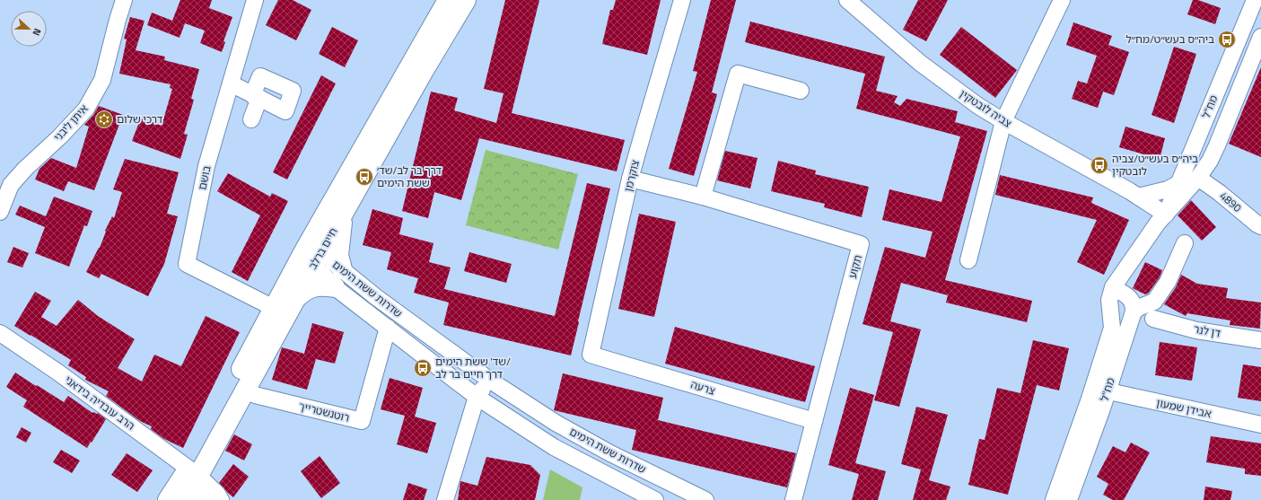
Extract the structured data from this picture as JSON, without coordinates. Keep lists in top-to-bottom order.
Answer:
{
  "streets": {
    "main road": ["חיים ברלב"],
    "street": [
      "מח\"ל",
      "צביה לובטקין",
      "איתן ליבני",
      "צוקרמן",
      "בושם",
      "4890",
      "תקוע",
      "שדרות ששת הימים",
      "דן לנר",
      "צרעה",
      "הרב עובדיה בידאני",
      "אבידן שמעון",
      "רוטנשטרייך"
    ]
  },
  "crossings": [
    ["מח\"ל", "צביה לובטקין"],
    ["מח\"ל", "4890"],
    ["מח\"ל", "אבידן שמעון"],
    ["צוקרמן", "תקוע"],
    ["צוקרמן", "צרעה"],
    ["בושם", "חיים ברלב"],
    ["חיים ברלב", "שדרות ששת הימים"],
    ["חיים ברלב", "הרב עובדיה בידאני"],
    ["תקוע", "צרעה"],
    ["שדרות ששת הימים", "רוטנשטרייך"]
  ],
  "places": {
    "bus stop": [
      "ביה״ס בעש״ט/מח״ל",
      "ביה״ס בעש״ט/צביה לובטקין",
      "דרך בר לב/שד׳ ששת הימים",
      "שד' ששת הימים/ דרך חיים בר לב"
    ],
    "synagogue": ["דרכי שלום"]
  },
  "north": "right"
}
